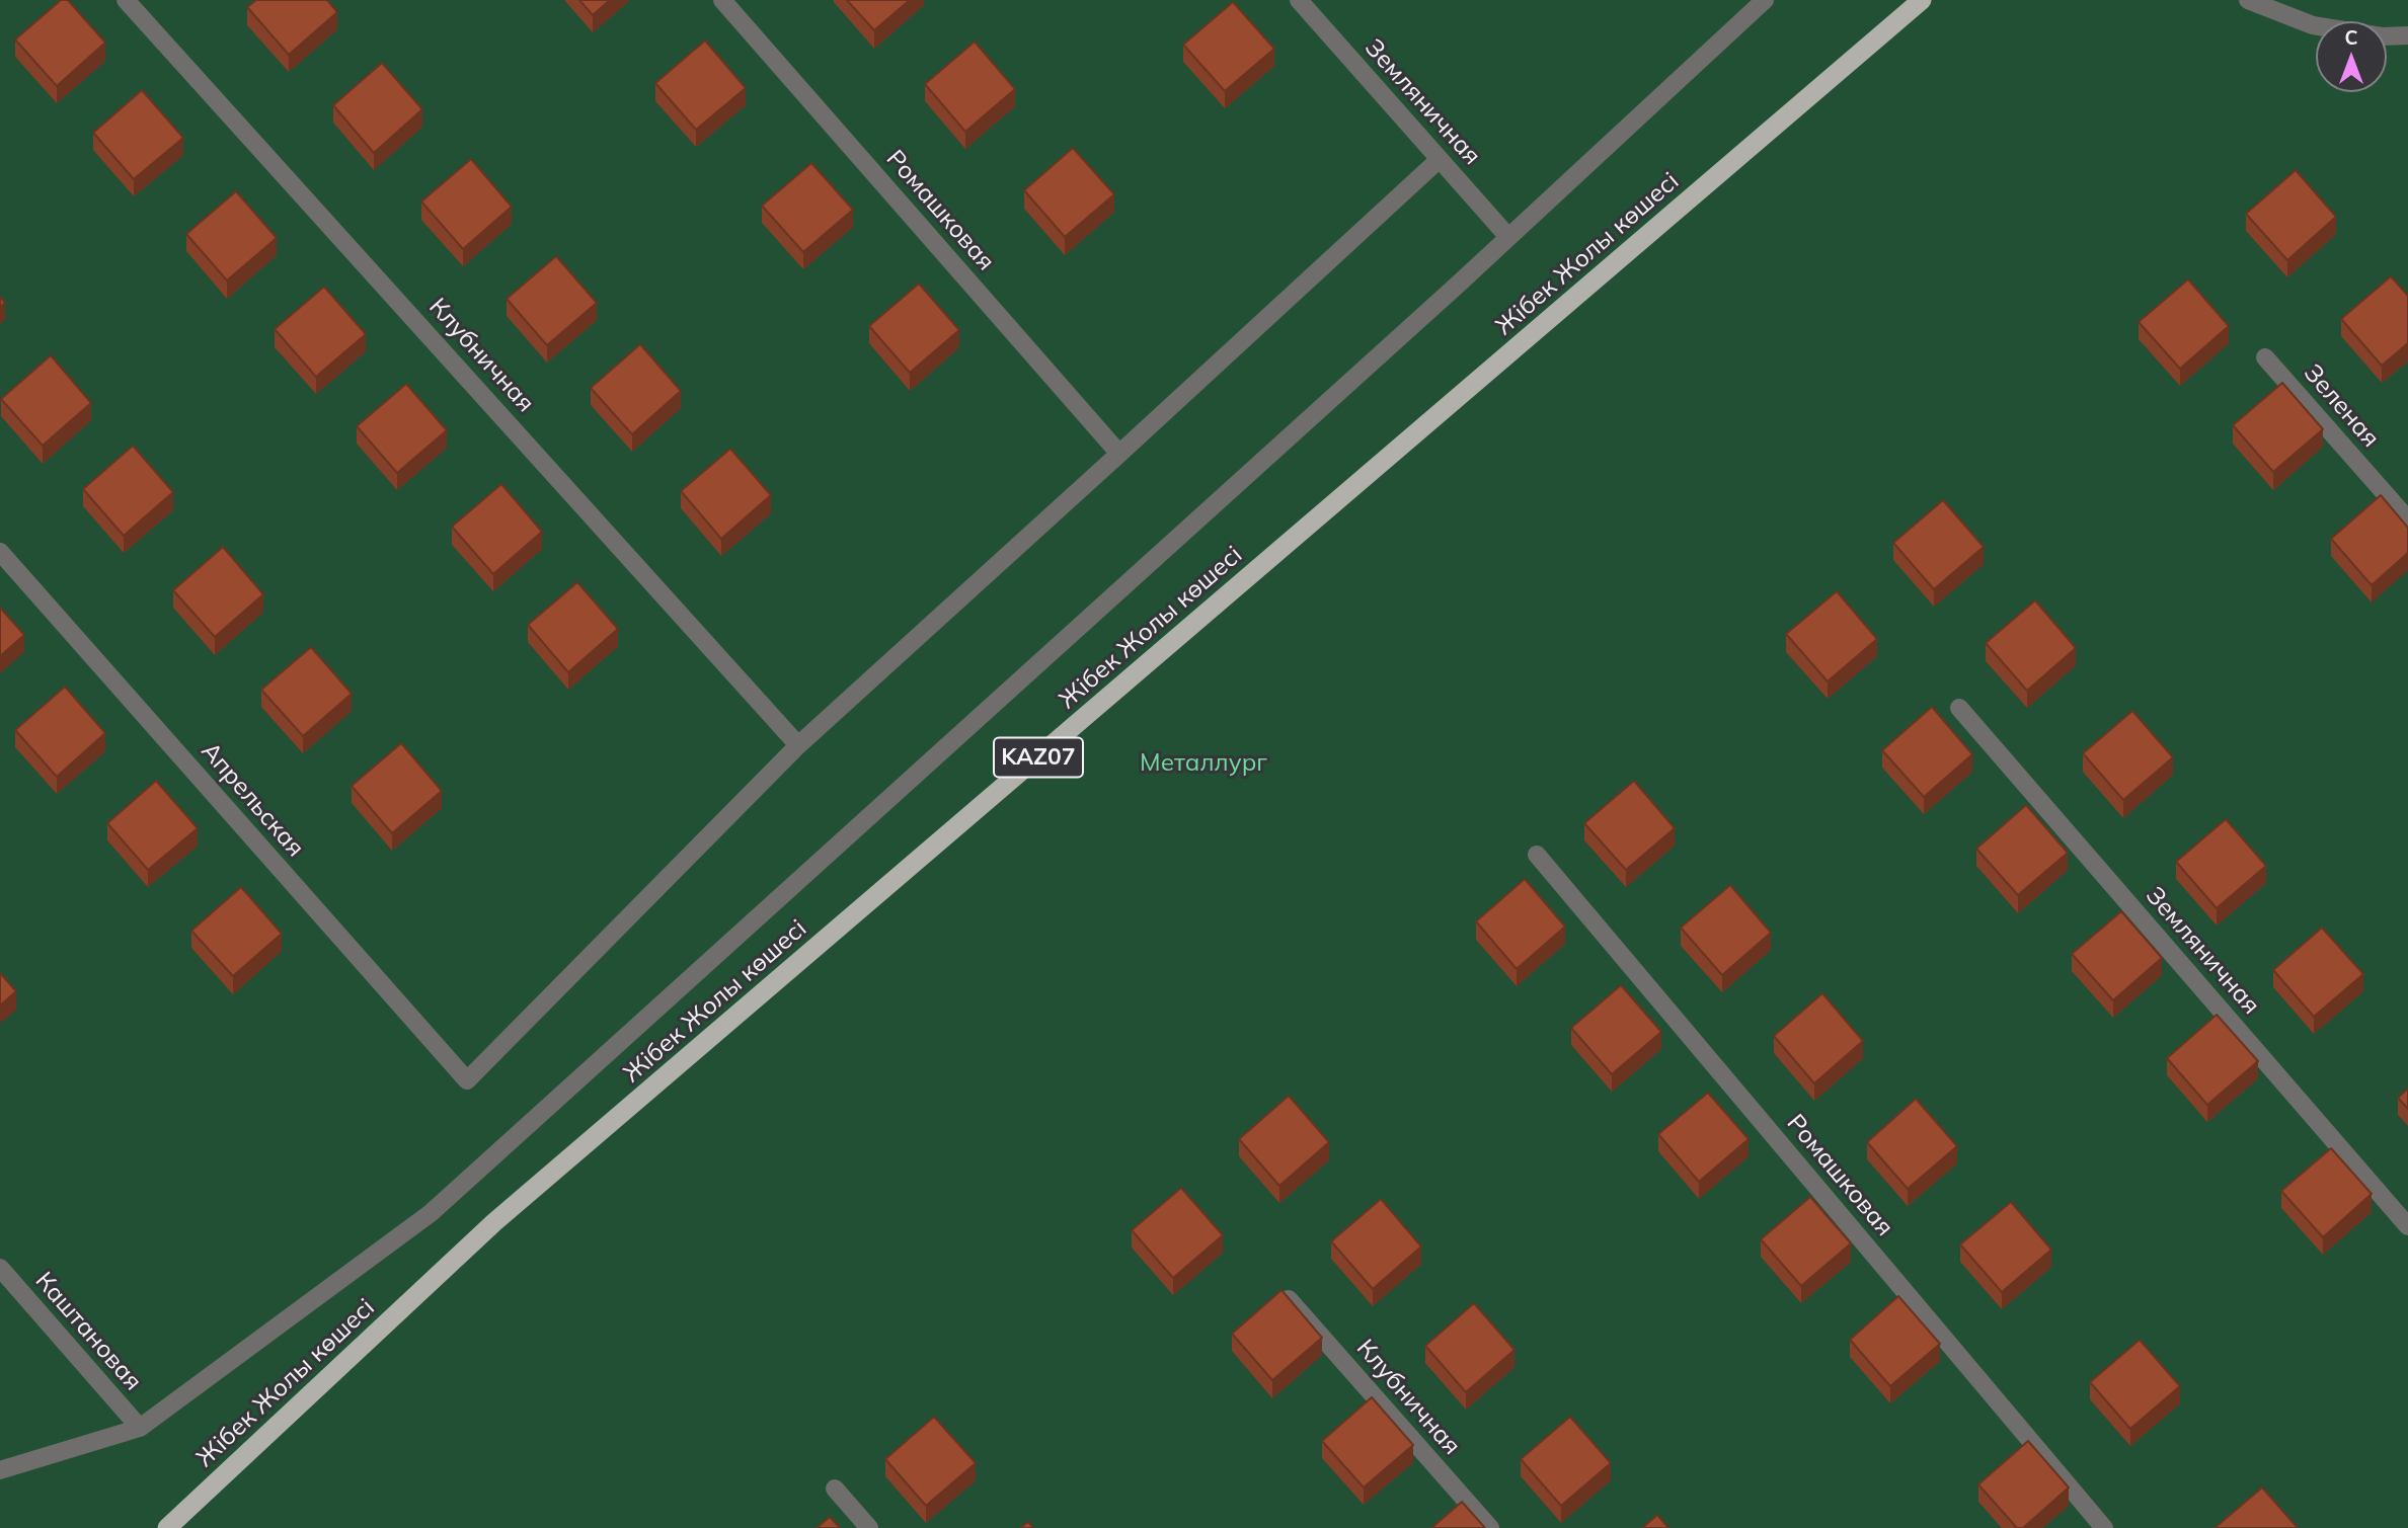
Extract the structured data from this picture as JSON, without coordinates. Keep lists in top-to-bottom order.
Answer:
{
  "streets": {
    "highway": ["Жібек Жолы көшесі", "KAZ07"],
    "street": [
      "Земляничная",
      "Ромашковая",
      "Клубничная",
      "Зеленая",
      "Апрельская",
      "Каштановая"
    ]
  },
  "crossings": [
    ["Клубничная", "Апрельская"]
  ],
  "parks": ["Металлург"],
  "north": "top"
}
